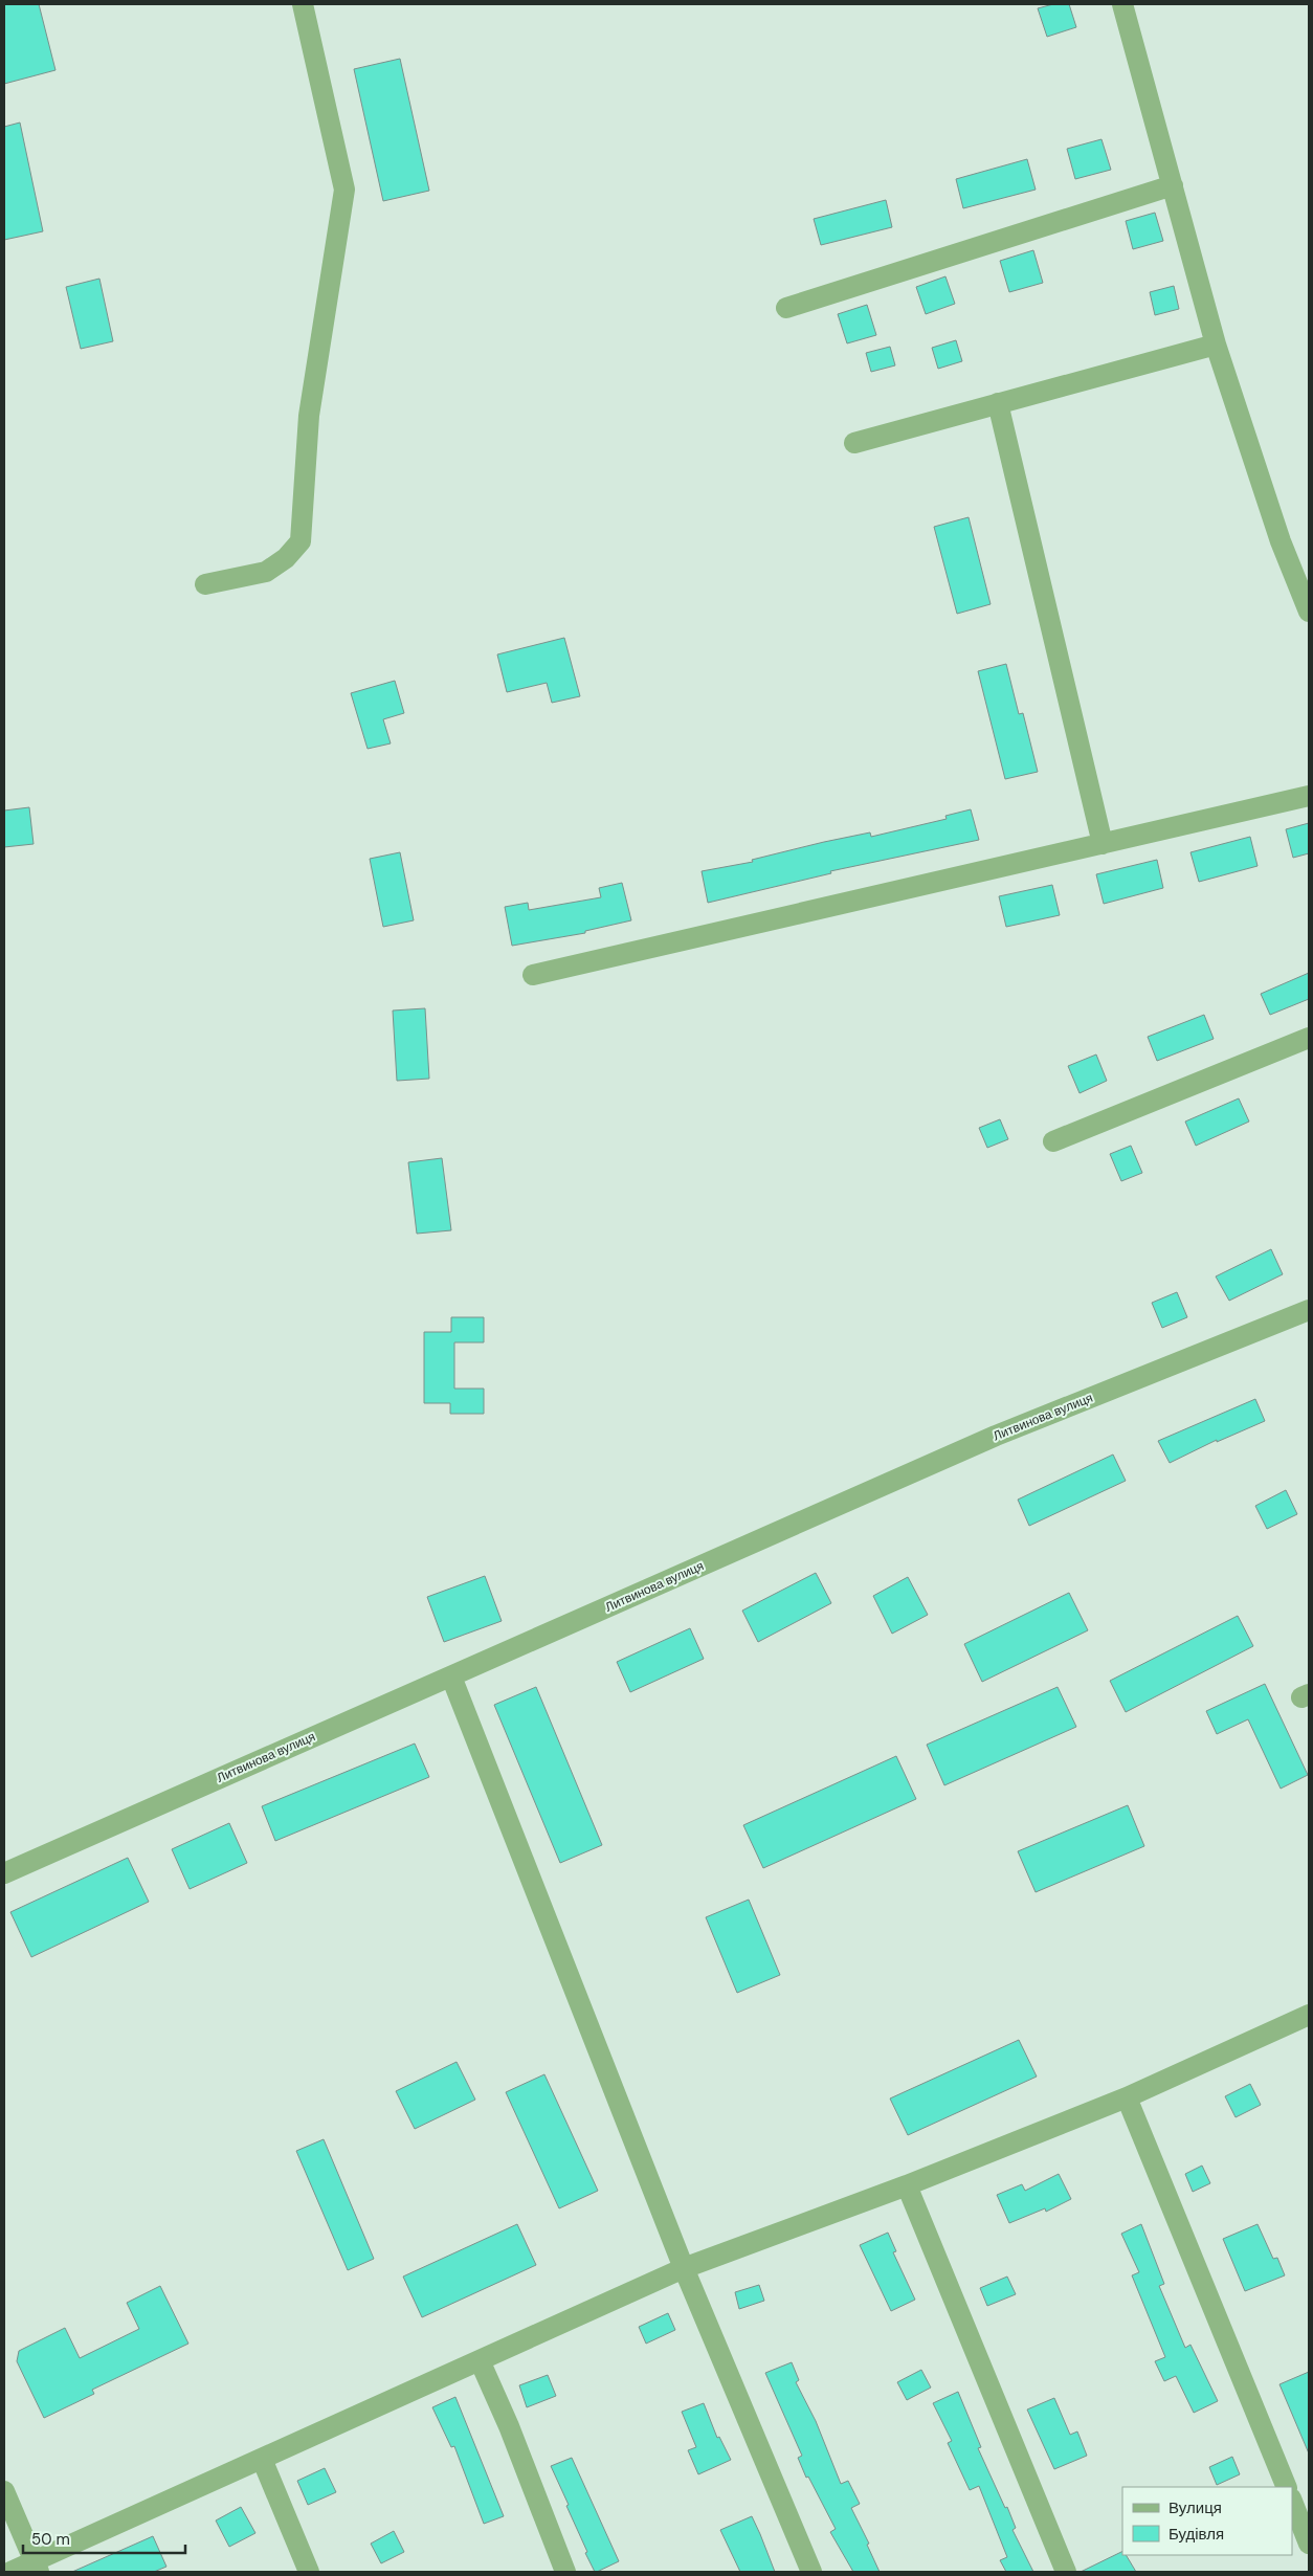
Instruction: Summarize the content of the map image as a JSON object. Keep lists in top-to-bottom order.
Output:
{
  "streets": {
    "street": ["Литвинова вулиця"]
  },
  "legend": ["Вулиця", "Будівля"],
  "scale_bar": "50 m"
}
